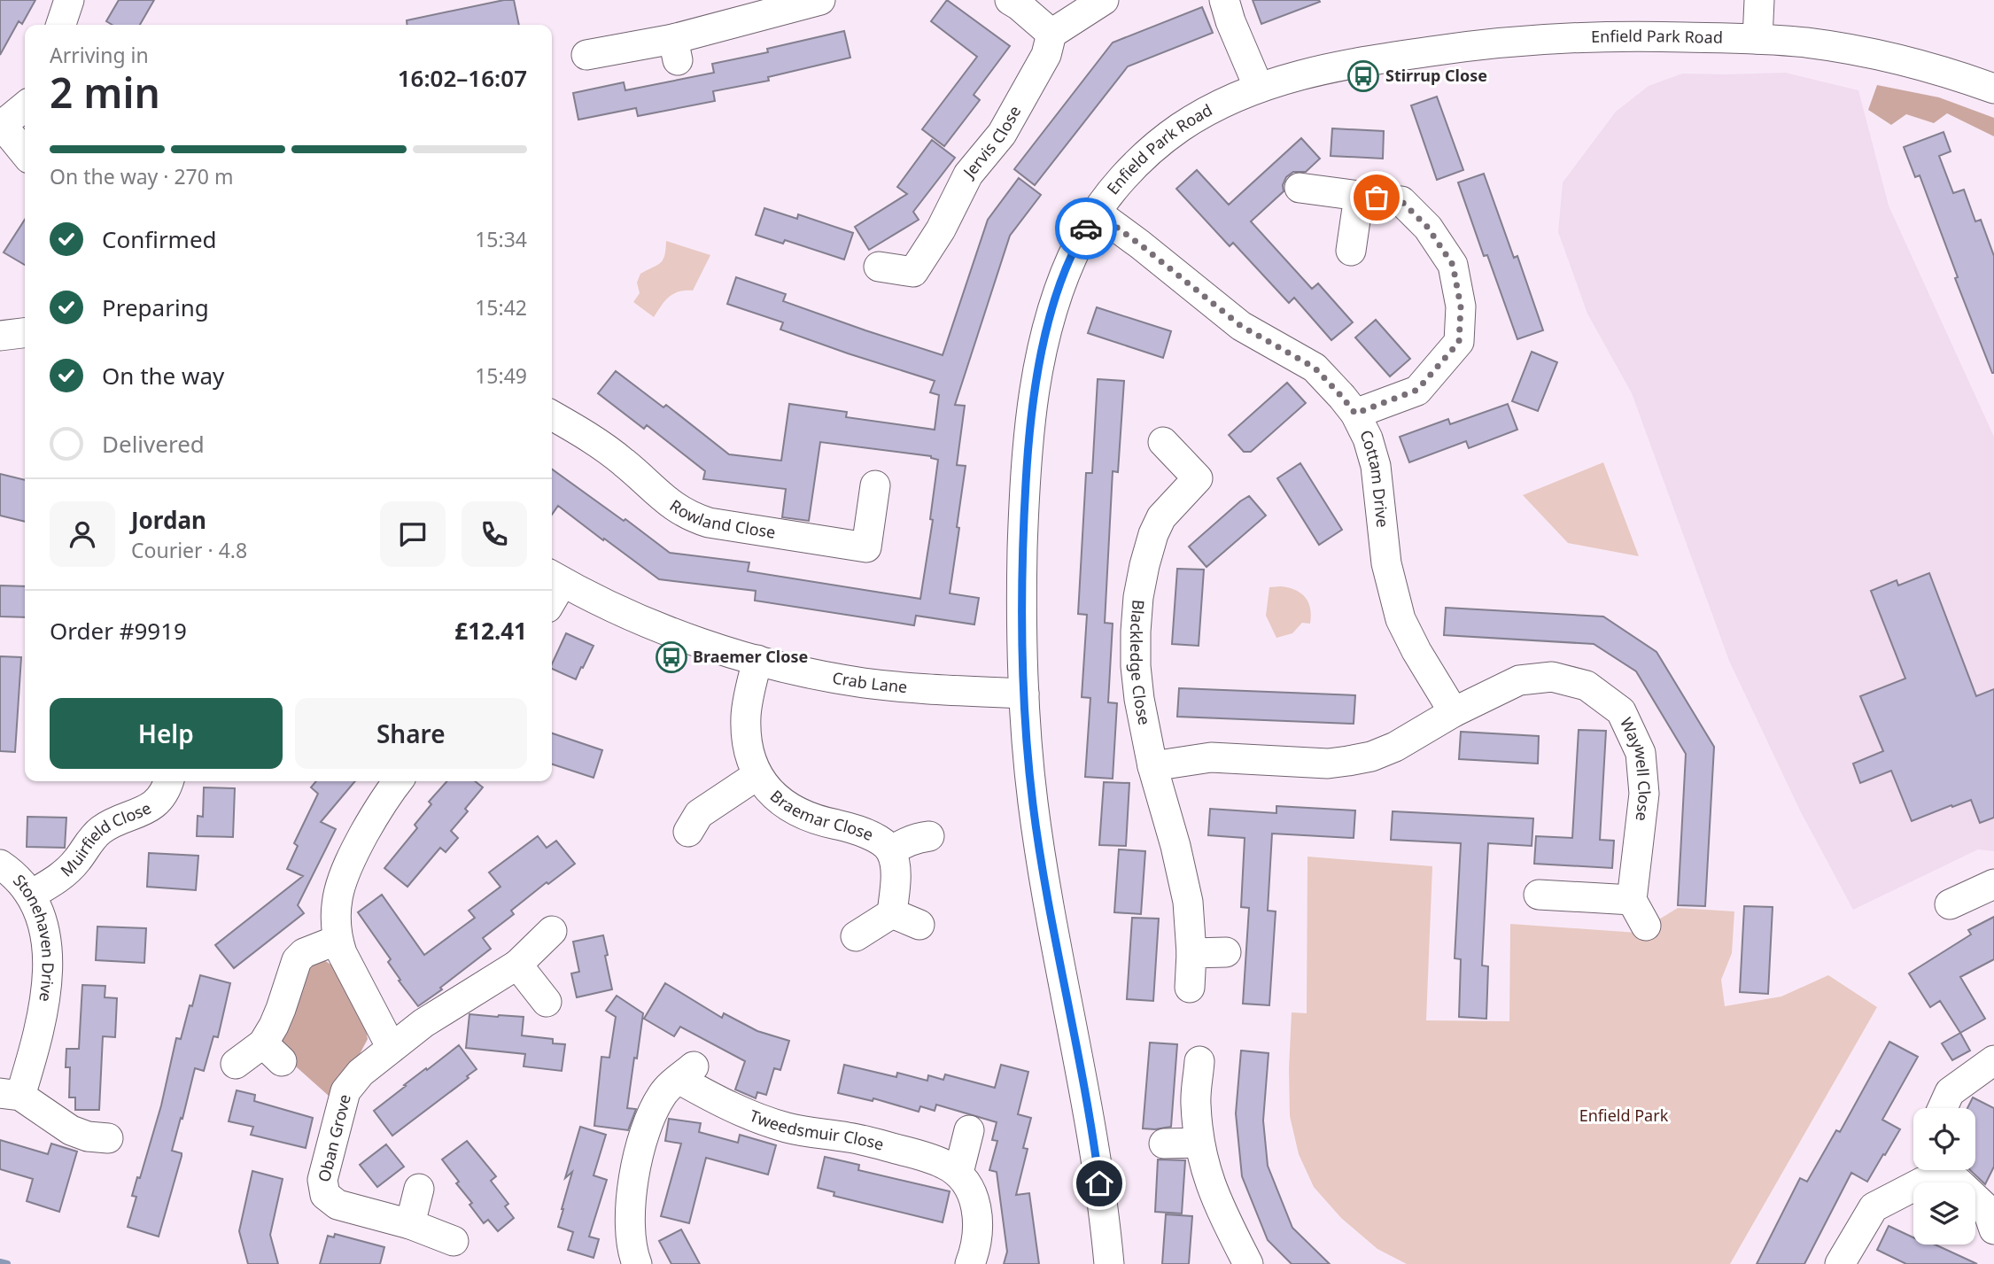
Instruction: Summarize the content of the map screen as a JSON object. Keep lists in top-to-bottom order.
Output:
{
  "streets": {
    "street": [
      "Enfield Park Road",
      "Jervis Close",
      "Cottam Drive",
      "Rowland Close",
      "Blackledge Close",
      "Crab Lane",
      "Waywell Close",
      "Braemar Close",
      "Muirfield Close",
      "Stonehaven Drive",
      "Tweedsmuir Close",
      "Oban Grove"
    ]
  },
  "crossings": [
    ["Enfield Park Road", "Cottam Drive"],
    ["Enfield Park Road", "Crab Lane"],
    ["Cottam Drive", "Waywell Close"],
    ["Crab Lane", "Braemar Close"],
    ["Muirfield Close", "Stonehaven Drive"]
  ],
  "parks": ["Enfield Park"],
  "places": {
    "bus stop": ["Stirrup Close", "Braemer Close"]
  },
  "page": {
    "heading": ["2 min", "Arriving in", "16:02–16:07"],
    "panel": [
      "Jordan",
      "Courier · 4.8",
      "Order #9919",
      "£12.41"
    ],
    "bar": "On the way · 270 m",
    "list": [
      ["Confirmed", "15:34"],
      ["Preparing", "15:42"],
      ["On the way", "15:49"],
      "Delivered"
    ],
    "buttons": ["Help", "Share"]
  }
}
